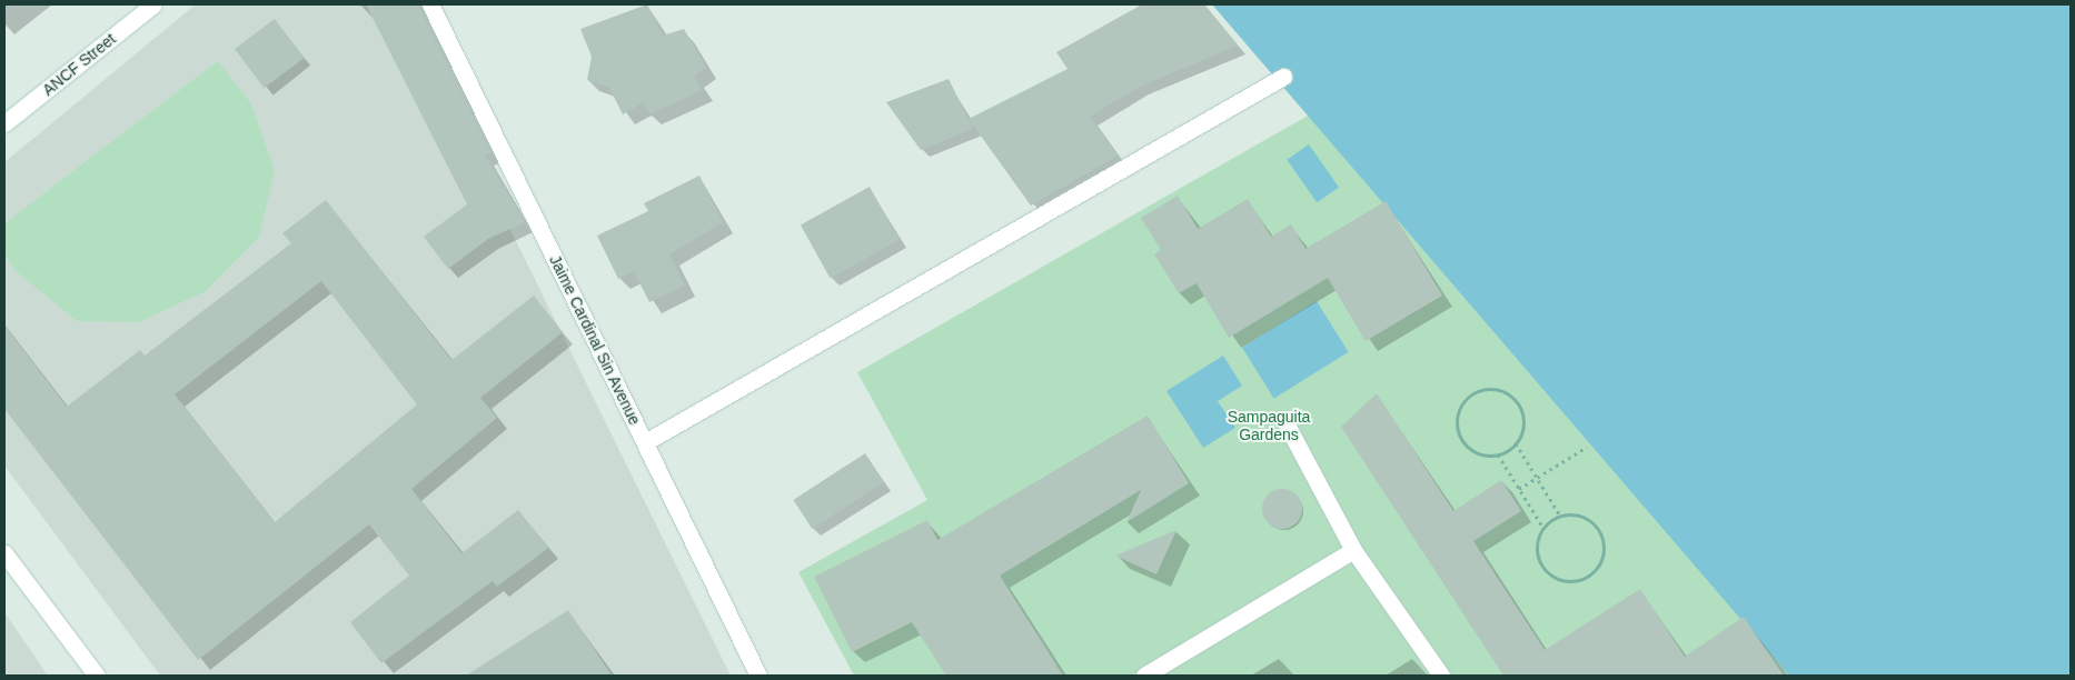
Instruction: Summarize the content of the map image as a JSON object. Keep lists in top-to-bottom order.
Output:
{
  "streets": {
    "main road": ["ANCF Street", "Jaime Cardinal Sin Avenue"]
  },
  "parks": ["Sampaguita Gardens"]
}
